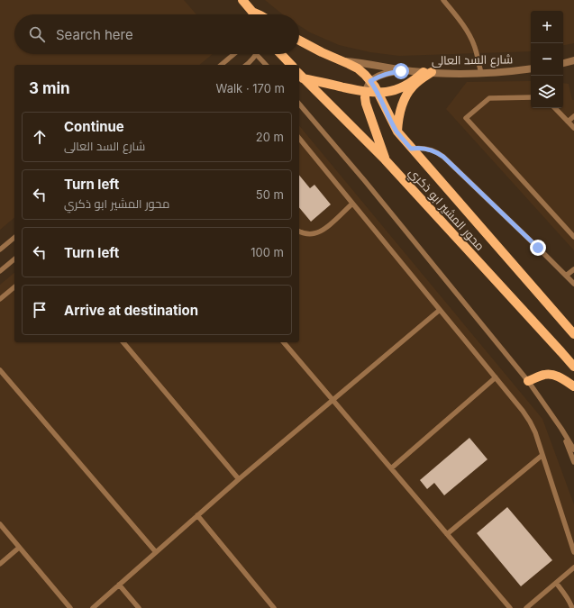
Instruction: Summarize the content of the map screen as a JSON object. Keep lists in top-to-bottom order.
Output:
{
  "streets": {
    "main road": ["محور المشير ابو ذكري"],
    "street": ["شارع السد العالى"]
  },
  "crossings": [
    ["شارع السد العالى", "محور المشير ابو ذكري"]
  ],
  "page": {
    "map_buttons": ["+", "−"],
    "search": "Search here",
    "heading": ["3 min", "Walk · 170 m"],
    "list": [
      ["Continue", "شارع السد العالى", "20 m"],
      ["Turn left", "محور المشير ابو ذكري", "50 m"],
      ["Turn left", "100 m"],
      "Arrive at destination"
    ]
  }
}
